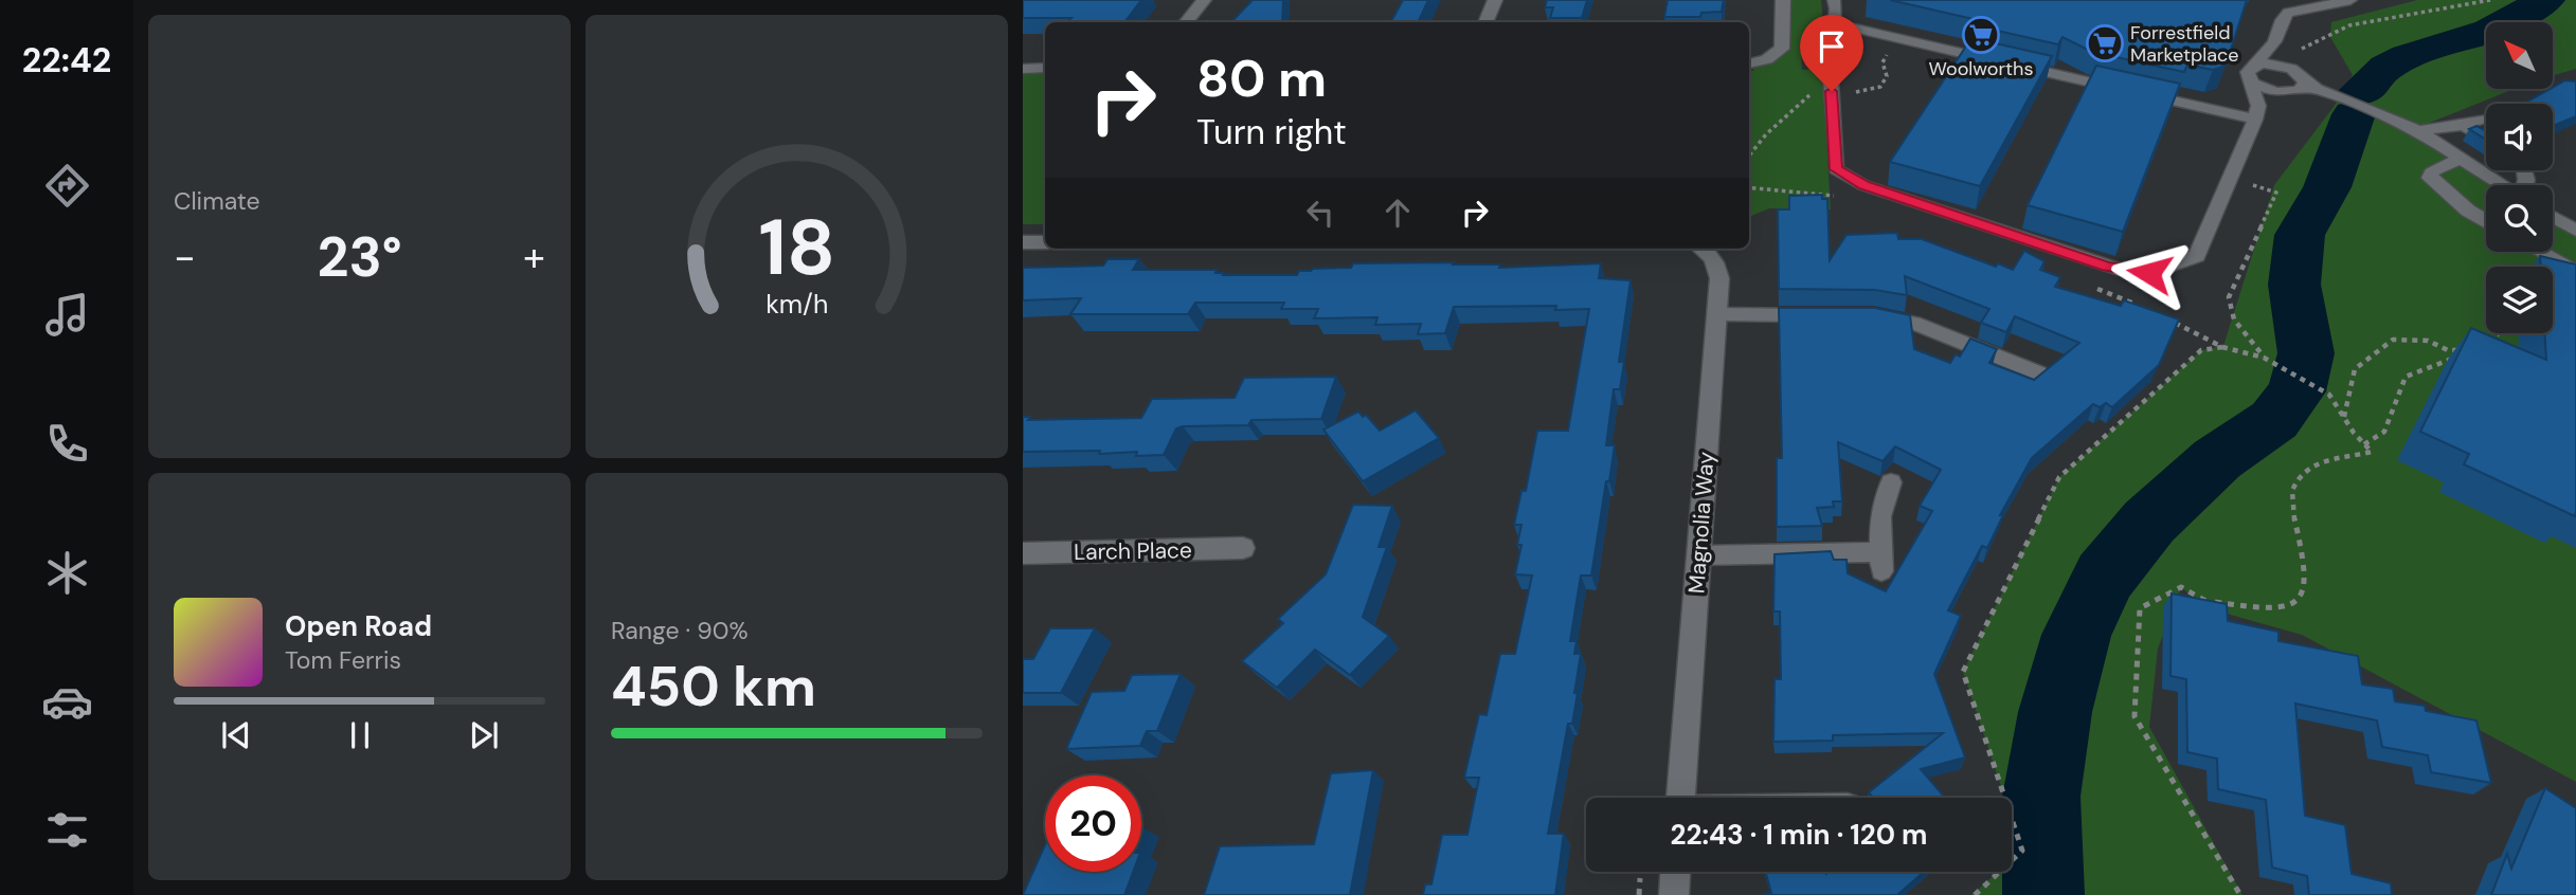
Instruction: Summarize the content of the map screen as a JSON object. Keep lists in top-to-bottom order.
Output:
{
  "streets": {
    "street": ["Magnolia Way", "Larch Place"]
  },
  "places": {
    "supermarket": ["Woolworths", "Forrestfield Marketplace"]
  },
  "north": "top left",
  "page": {
    "tabs": "22:42",
    "tile": [
      "Climate",
      ["Range · 90%", "450 km"]
    ],
    "turn": ["80 m", "Turn right"],
    "heat": ["−", "23°", "+"],
    "song": ["Open Road", "Tom Ferris"],
    "limit": "20",
    "trip": "22:43 · 1 min · 120 m",
    "gauge": ["18", "km/h"]
  }
}
